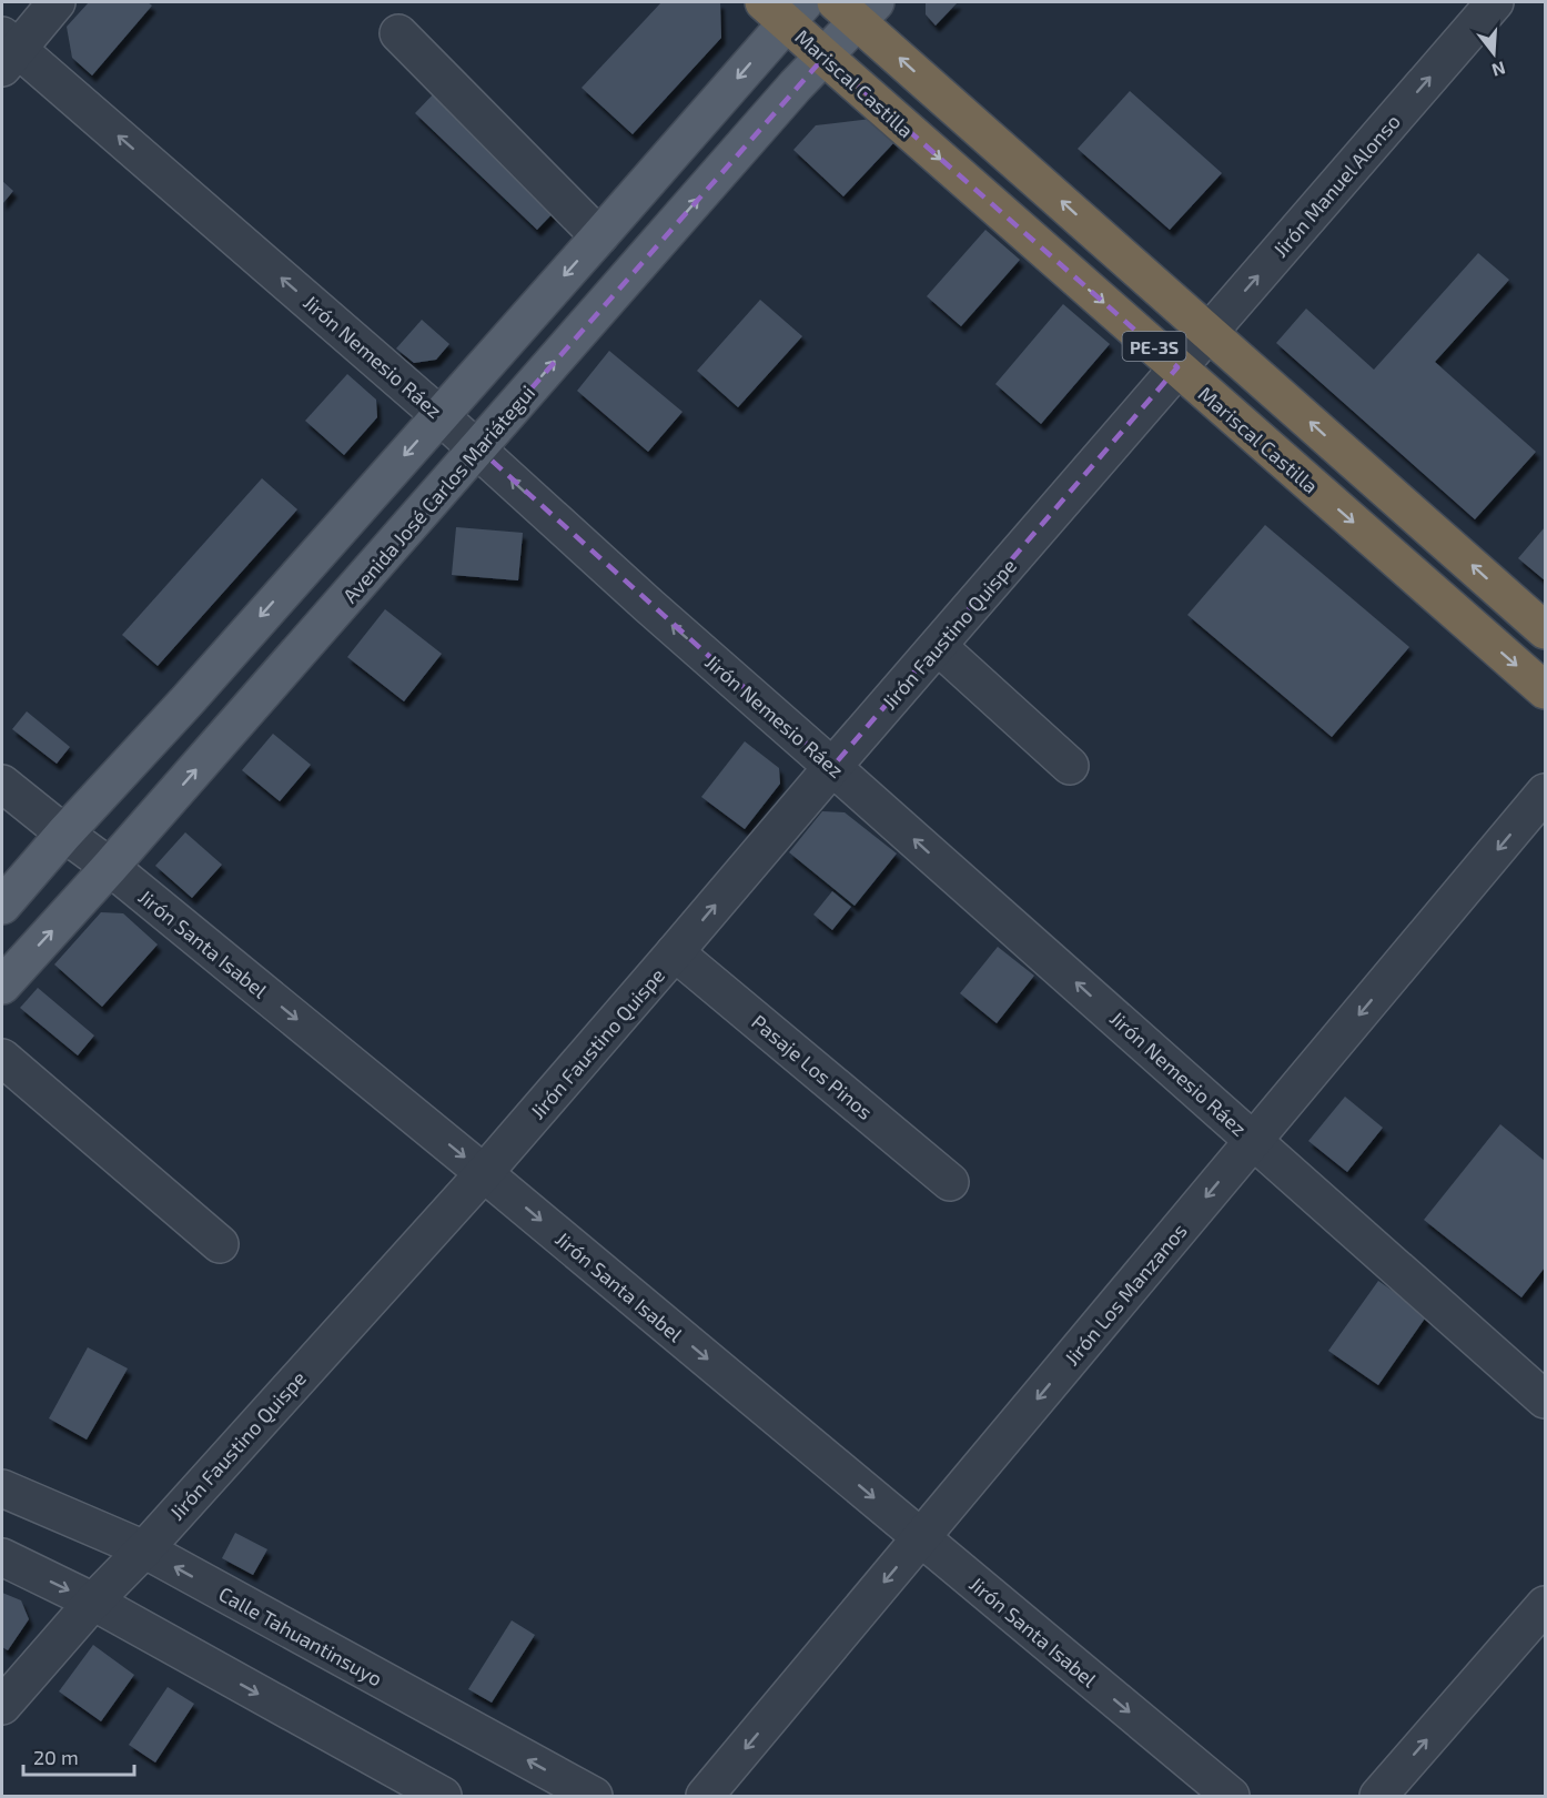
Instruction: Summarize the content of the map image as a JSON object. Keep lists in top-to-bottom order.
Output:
{
  "streets": {
    "highway": ["Mariscal Castilla", "PE-3S"],
    "main road": ["Avenida José Carlos Mariátegui"],
    "street": [
      "Jirón Manuel Alonso",
      "Jirón Nemesio Ráez",
      "Jirón Faustino Quispe",
      "Jirón Santa Isabel",
      "Pasaje Los Pinos",
      "Jirón Los Manzanos",
      "Calle Tahuantinsuyo"
    ]
  },
  "crossings": [
    ["Mariscal Castilla", "Jirón Manuel Alonso"],
    ["Mariscal Castilla", "Avenida José Carlos Mariátegui"],
    ["Mariscal Castilla", "Jirón Faustino Quispe"],
    ["Jirón Manuel Alonso", "PE-3S"],
    ["Jirón Manuel Alonso", "Jirón Faustino Quispe"],
    ["PE-3S", "Avenida José Carlos Mariátegui"],
    ["Jirón Nemesio Ráez", "Avenida José Carlos Mariátegui"],
    ["Jirón Nemesio Ráez", "Jirón Faustino Quispe"],
    ["Jirón Nemesio Ráez", "Jirón Los Manzanos"],
    ["Avenida José Carlos Mariátegui", "Jirón Santa Isabel"],
    ["Jirón Faustino Quispe", "Jirón Santa Isabel"],
    ["Jirón Faustino Quispe", "Pasaje Los Pinos"],
    ["Jirón Faustino Quispe", "Calle Tahuantinsuyo"],
    ["Jirón Santa Isabel", "Jirón Los Manzanos"]
  ],
  "one_way": [
    "Jirón Manuel Alonso",
    "Jirón Nemesio Ráez",
    "Jirón Santa Isabel",
    "Jirón Los Manzanos"
  ],
  "scale_bar": "20 m",
  "north": "bottom"
}
